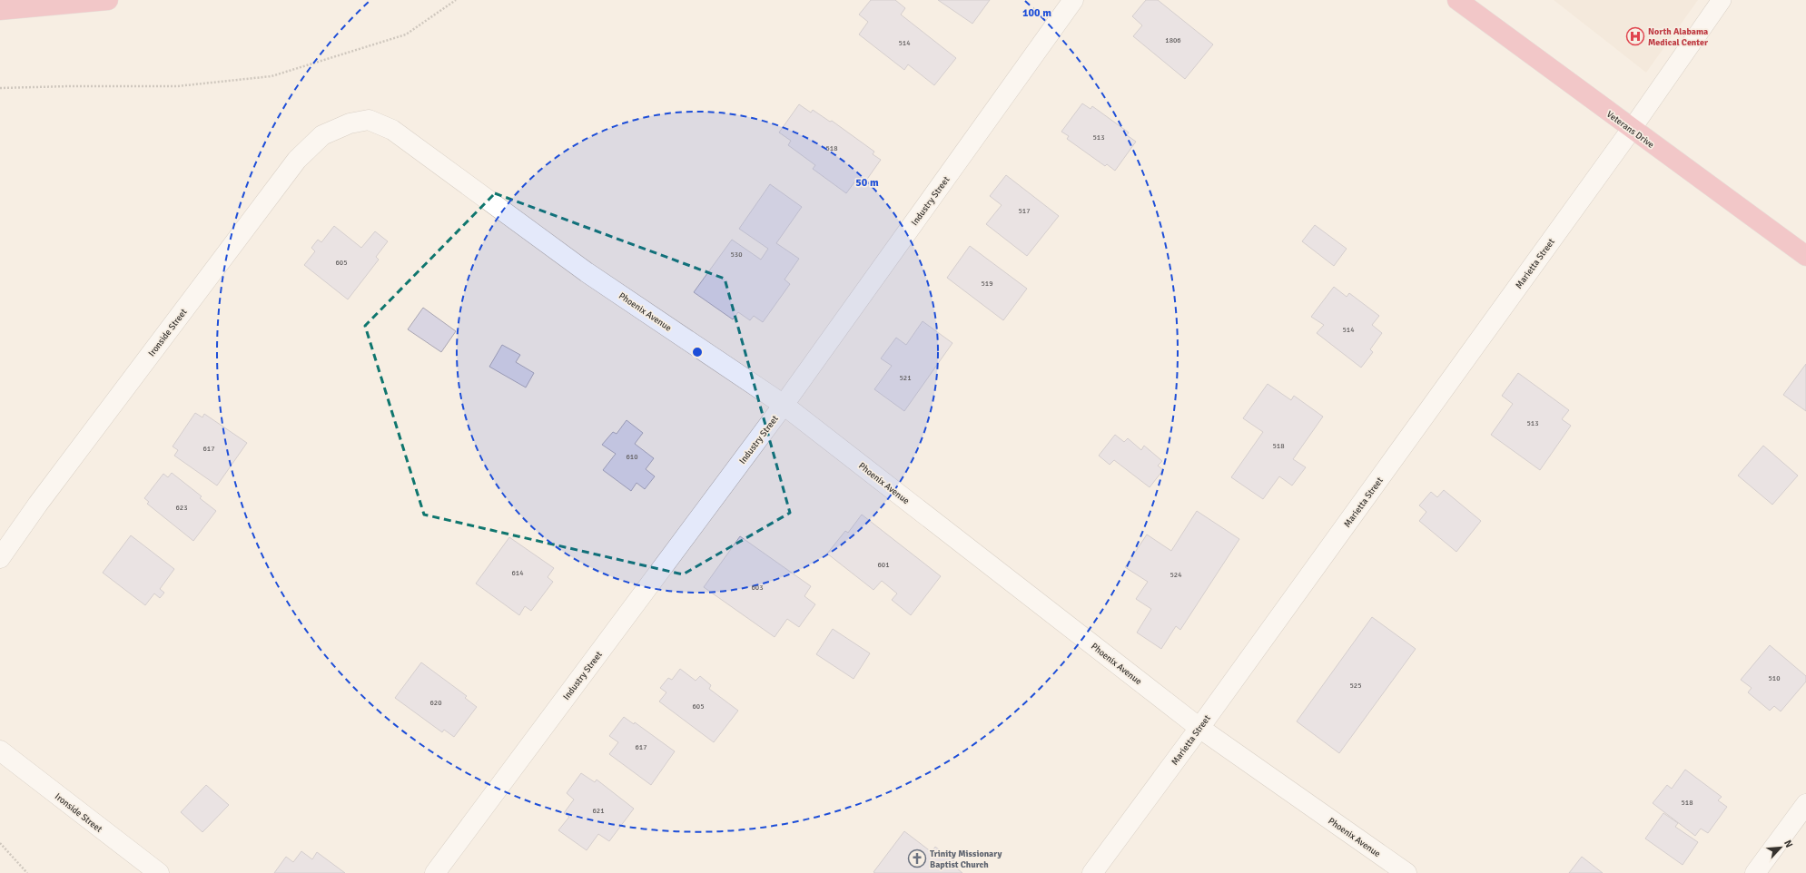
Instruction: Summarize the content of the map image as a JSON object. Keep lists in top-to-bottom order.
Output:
{
  "streets": {
    "main road": ["Veterans Drive"],
    "street": [
      "Industry Street",
      "Marietta Street",
      "Phoenix Avenue",
      "Ironside Street"
    ]
  },
  "crossings": [
    ["Veterans Drive", "Marietta Street"],
    ["Industry Street", "Phoenix Avenue"],
    ["Marietta Street", "Phoenix Avenue"],
    ["Phoenix Avenue", "Ironside Street"]
  ],
  "places": {
    "hospital": ["North Alabama Medical Center"],
    "church": ["Trinity Missionary Baptist Church"]
  },
  "house_numbers": [
    "1806",
    "514",
    "513",
    "518",
    "517",
    "530",
    "605",
    "519",
    "514",
    "521",
    "513",
    "518",
    "617",
    "610",
    "623",
    "601",
    "614",
    "524",
    "603",
    "510",
    "525",
    "620",
    "605",
    "617",
    "518",
    "621"
  ],
  "north": "top right",
  "rings": ["100 m", "50 m"]
}
